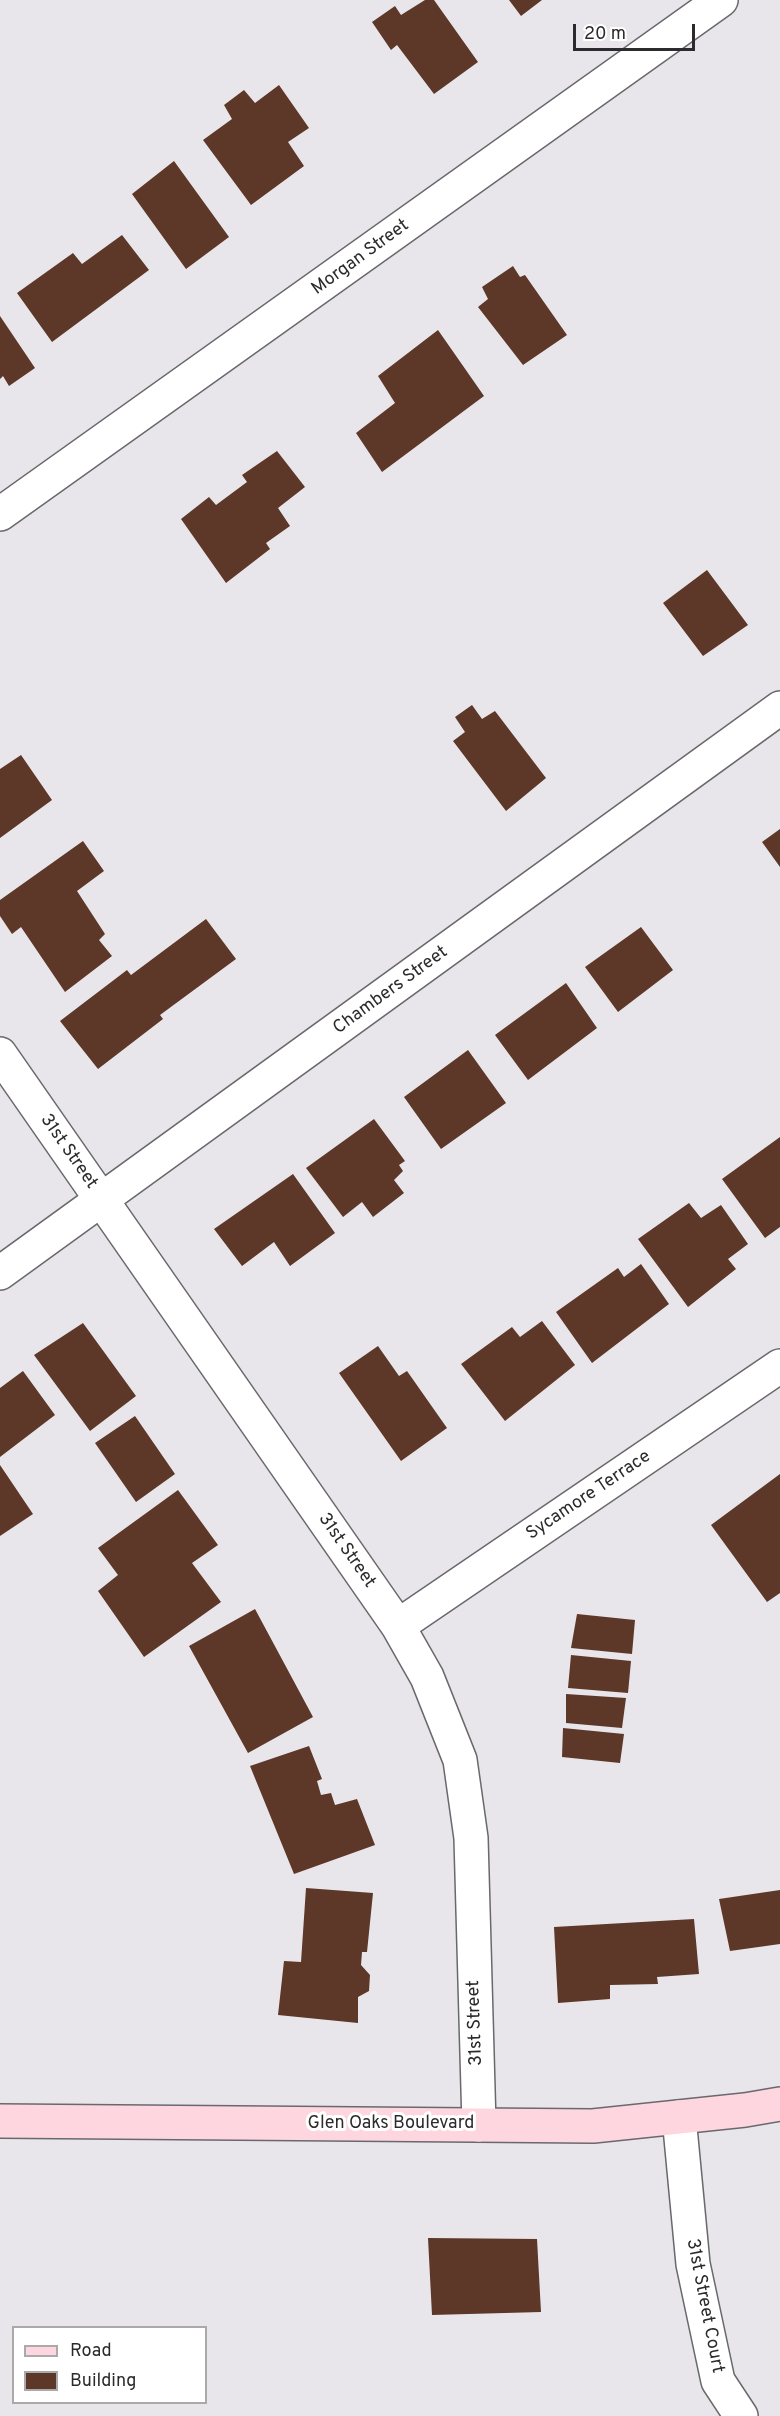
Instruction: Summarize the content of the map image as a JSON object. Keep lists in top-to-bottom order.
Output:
{
  "streets": {
    "main road": ["Glen Oaks Boulevard"],
    "street": [
      "Morgan Street",
      "Chambers Street",
      "31st Street",
      "Sycamore Terrace",
      "31st Street Court"
    ]
  },
  "crossings": [
    ["Chambers Street", "31st Street"],
    ["31st Street", "Sycamore Terrace"],
    ["31st Street", "Glen Oaks Boulevard"],
    ["Glen Oaks Boulevard", "31st Street Court"]
  ],
  "legend": ["Road", "Building"],
  "scale_bar": "20 m"
}
